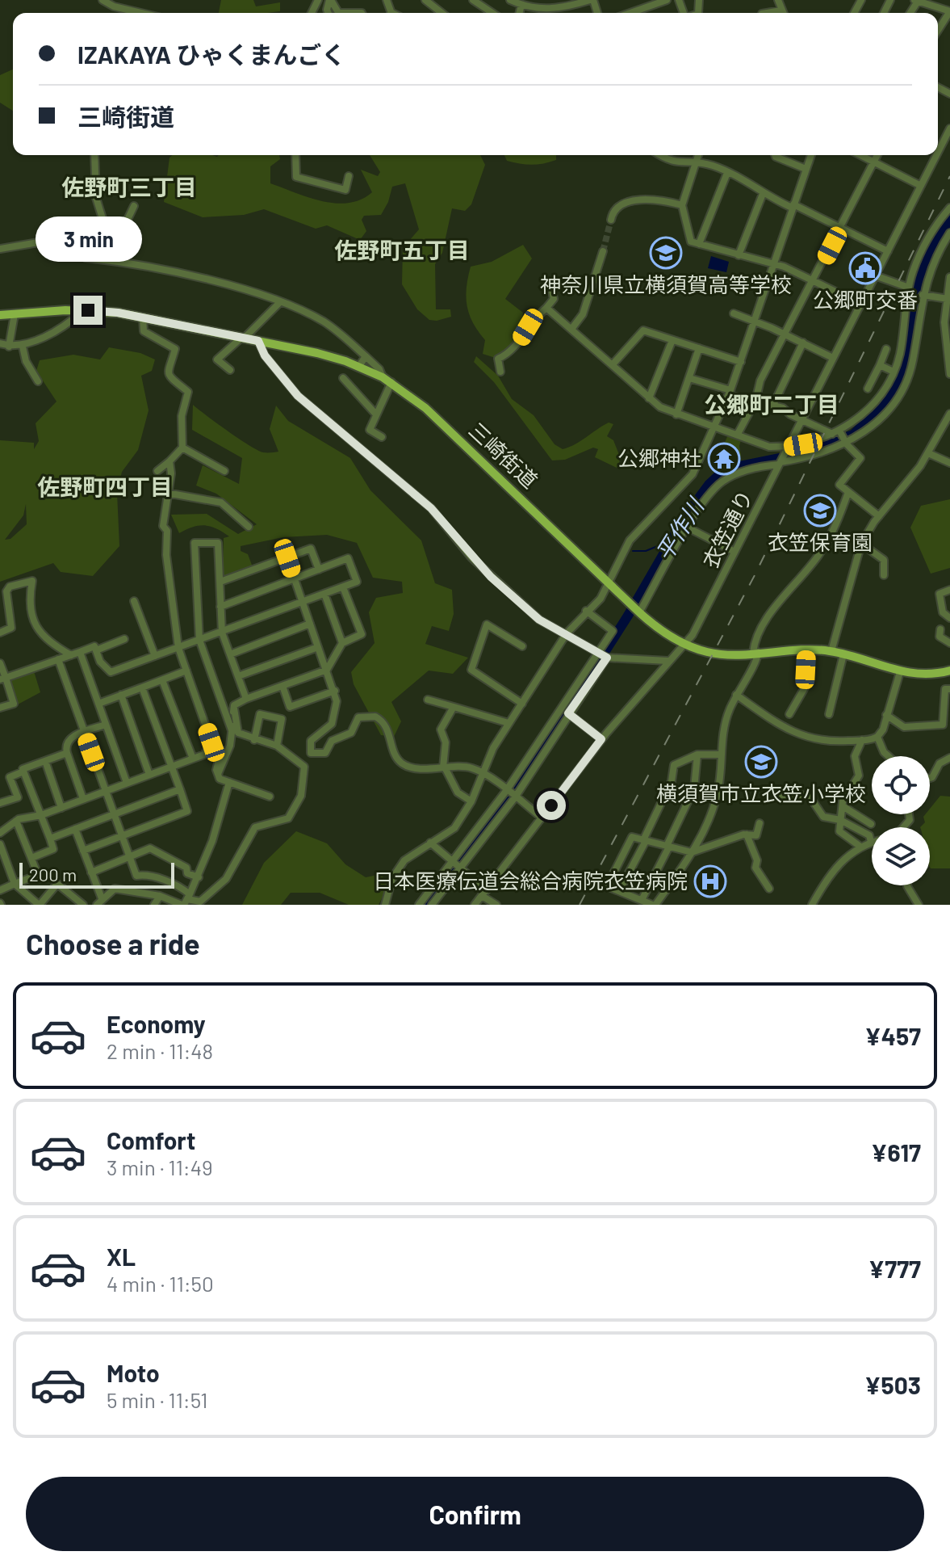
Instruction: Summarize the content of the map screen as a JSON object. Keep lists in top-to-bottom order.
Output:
{
  "streets": {
    "main road": ["三崎街道"],
    "street": ["衣笠通り"]
  },
  "crossings": [
    ["三崎街道", "衣笠通り"]
  ],
  "districts": [
    "佐野町三丁目",
    "佐野町五丁目",
    "公郷町二丁目",
    "佐野町四丁目"
  ],
  "water": ["平作川"],
  "places": {
    "school or university": ["神奈川県立横須賀高等学校", "衣笠保育園", "横須賀市立衣笠小学校"],
    "public building": ["公郷町交番"],
    "temple": ["公郷神社"],
    "hospital": ["日本医療伝道会総合病院衣笠病院"]
  },
  "scale_bar": "200 m",
  "page": {
    "banner": ["IZAKAYA ひゃくまんごく", "三崎街道"],
    "bubble": "3 min",
    "scale": "200 m",
    "heading": "Choose a ride",
    "list": [
      {
        "name": "Economy",
        "note": "2 min · 11:48",
        "value": "¥457"
      },
      {
        "name": "Comfort",
        "note": "3 min · 11:49",
        "value": "¥617"
      },
      {
        "name": "XL",
        "note": "4 min · 11:50",
        "value": "¥777"
      },
      {
        "name": "Moto",
        "note": "5 min · 11:51",
        "value": "¥503"
      }
    ],
    "buttons": "Confirm"
  }
}
